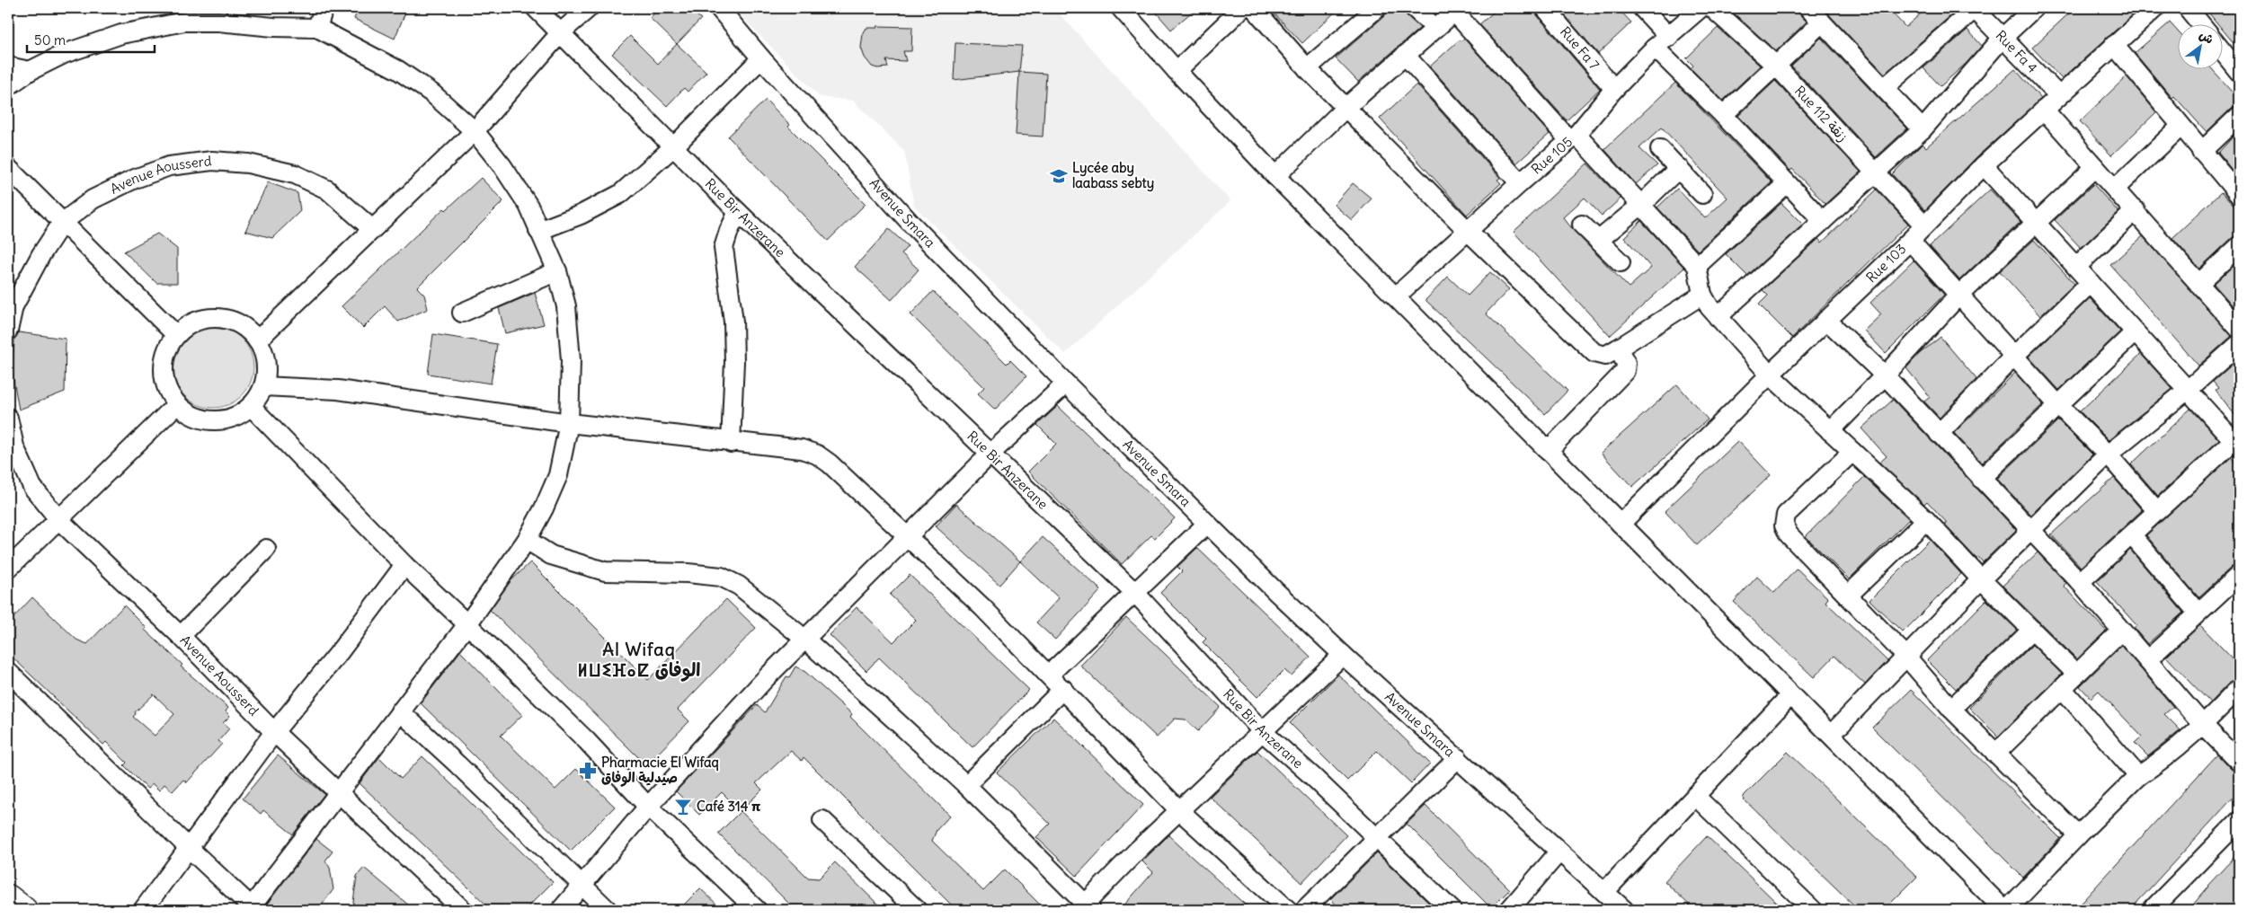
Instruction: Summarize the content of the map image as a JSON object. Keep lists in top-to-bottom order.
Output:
{
  "streets": {
    "street": [
      "Rue Fa 7",
      "Rue Fa 4",
      "Rue 112 زنقة",
      "Rue 105",
      "Avenue Aousserd",
      "Avenue Smara",
      "Rue Bir Anzerane",
      "Rue 103"
    ]
  },
  "crossings": [
    ["Rue Fa 7", "Rue 105"],
    ["Rue Fa 4", "Rue 103"],
    ["Rue 112 زنقة", "Rue 103"]
  ],
  "districts": ["Al Wifaq ⵍⵡⵉⴼⴰⵇ الوفاق"],
  "places": {
    "school or university": ["Lycée aby laabass sebty"],
    "pharmacy": ["Pharmacie El Wifaq صيدلية الوفاق"],
    "bar": ["Café 314 π"]
  },
  "scale_bar": "50 m",
  "north": "top right"
}
